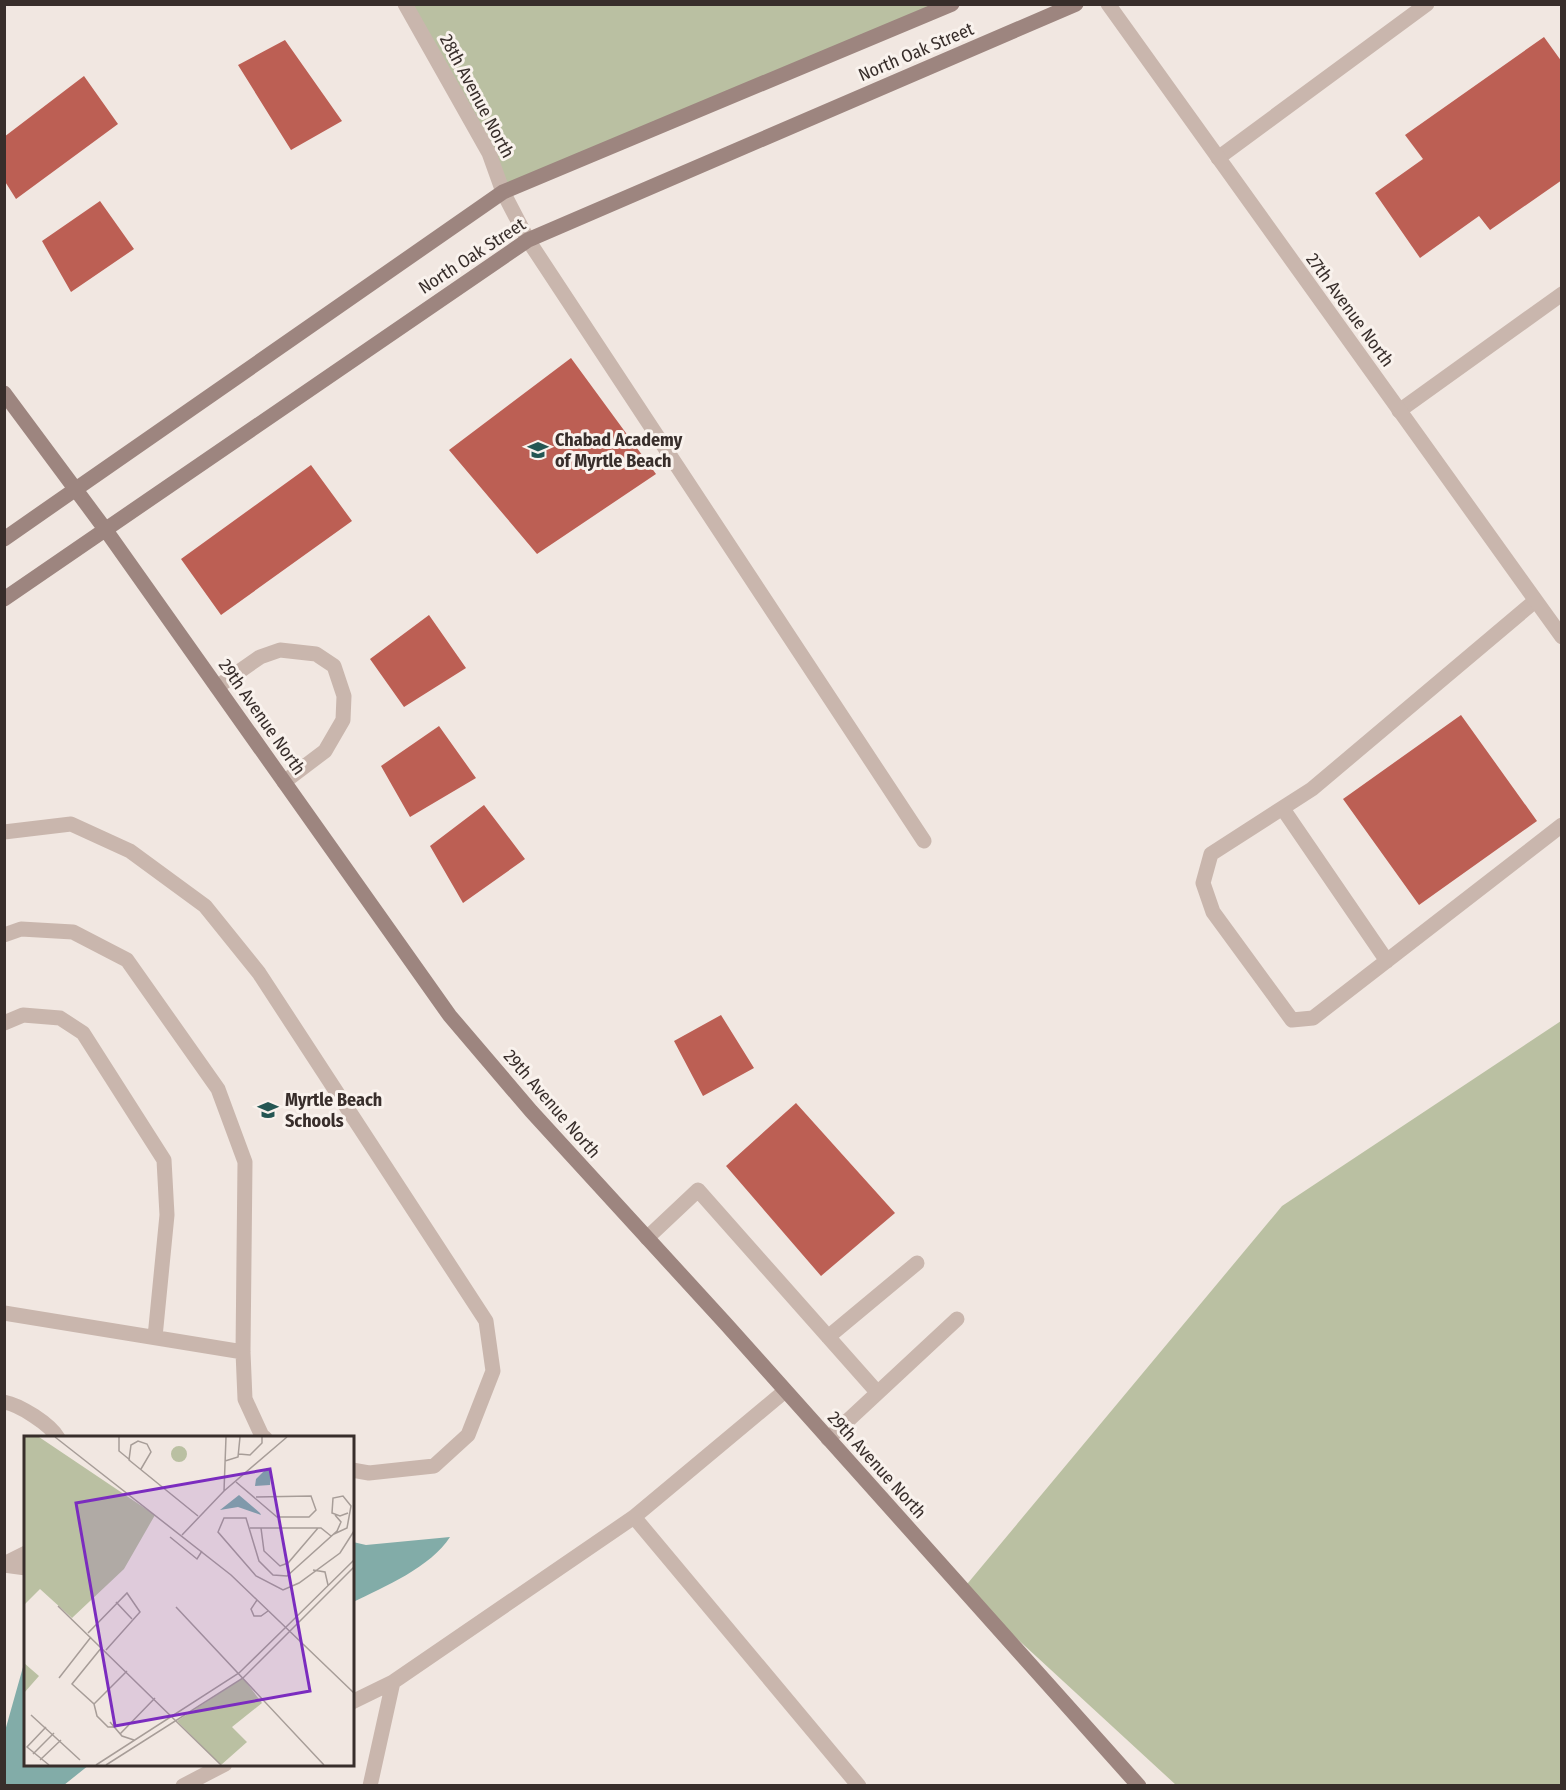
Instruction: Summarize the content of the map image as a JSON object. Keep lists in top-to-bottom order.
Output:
{
  "streets": {
    "main road": ["North Oak Street", "29th Avenue North"],
    "street": ["28th Avenue North", "27th Avenue North"]
  },
  "crossings": [
    ["North Oak Street", "28th Avenue North"],
    ["North Oak Street", "29th Avenue North"]
  ],
  "places": {
    "school or university": ["Chabad Academy of Myrtle Beach", "Myrtle Beach Schools"]
  }
}
